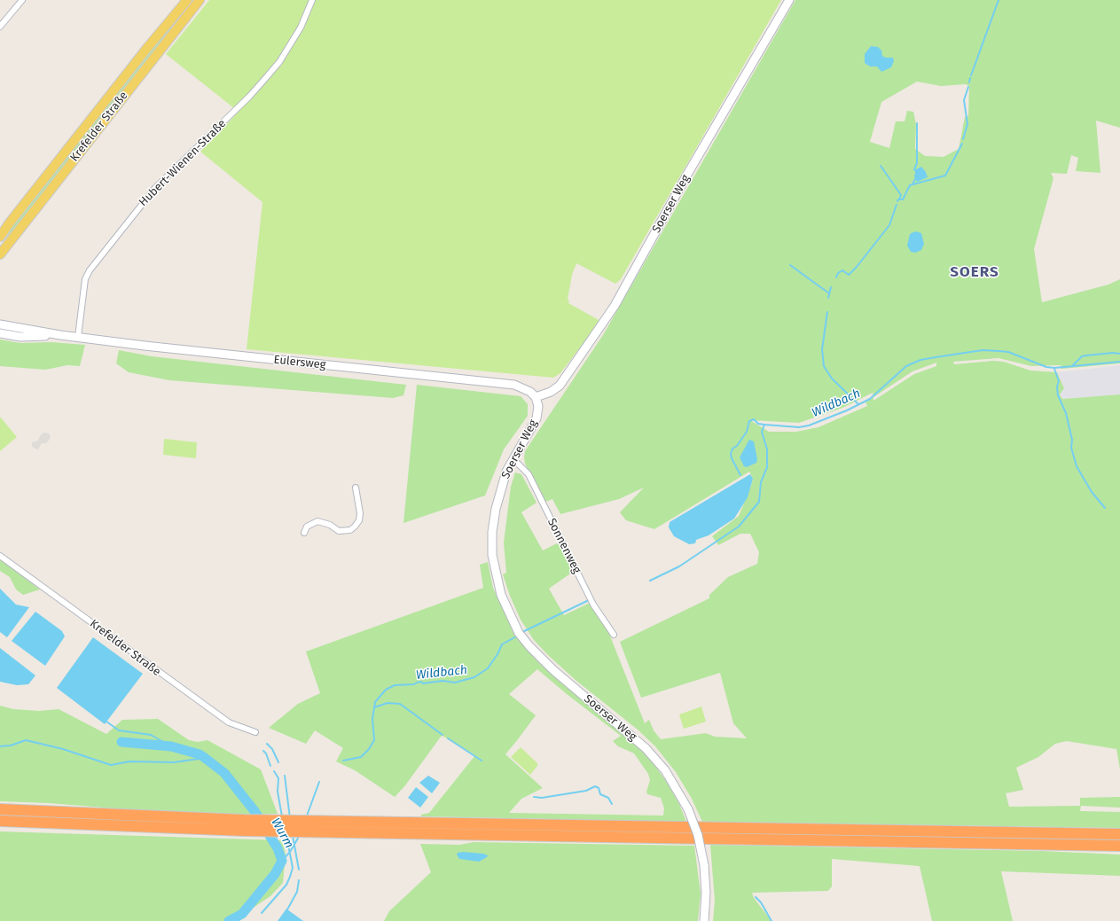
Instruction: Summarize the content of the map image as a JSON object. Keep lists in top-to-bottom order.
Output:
{
  "streets": {
    "main road": ["Krefelder Straße", "Soerser Weg", "Eulersweg"],
    "street": ["Hubert-Wienen-Straße", "Sonnenweg"]
  },
  "crossings": [
    ["Hubert-Wienen-Straße", "Eulersweg"],
    ["Soerser Weg", "Eulersweg"],
    ["Soerser Weg", "Sonnenweg"]
  ],
  "districts": ["SOERS"],
  "water": ["Wildbach", "Wurm"]
}
